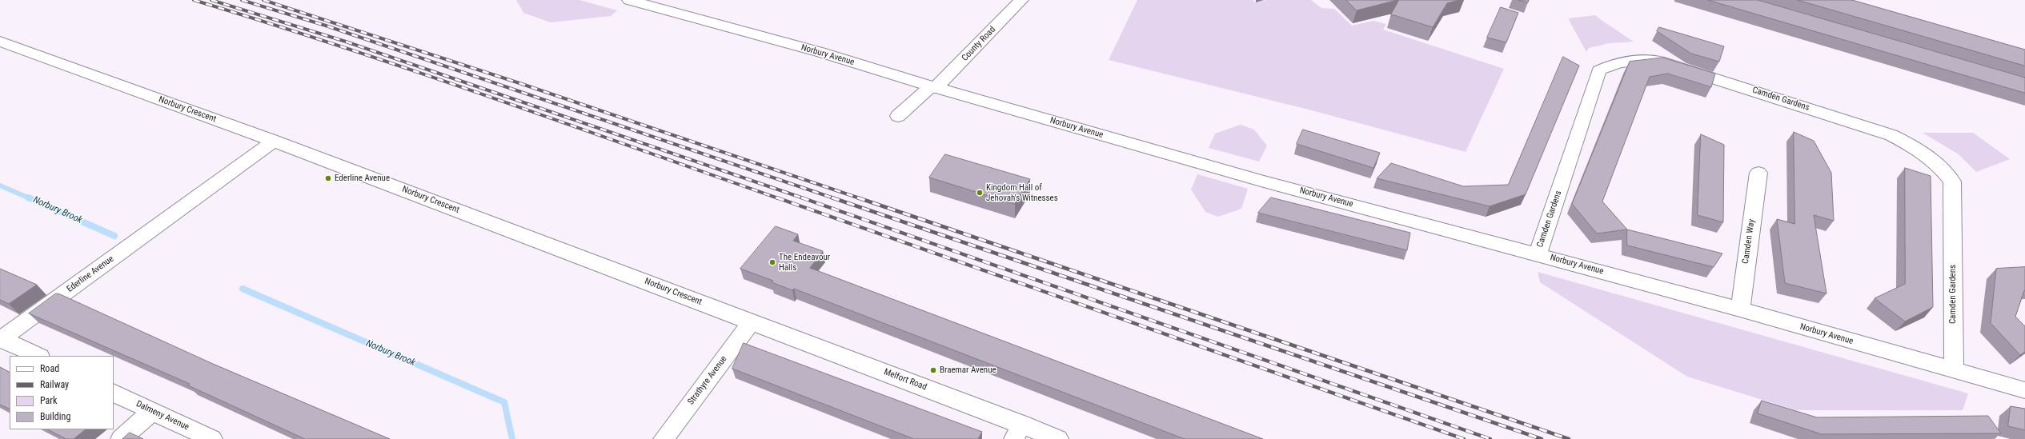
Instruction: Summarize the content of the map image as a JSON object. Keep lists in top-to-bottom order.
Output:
{
  "streets": {
    "street": [
      "County Road",
      "Norbury Avenue",
      "Camden Gardens",
      "Norbury Crescent",
      "Camden Way",
      "Ederline Avenue",
      "Melfort Road",
      "Strathyre Avenue",
      "Dalmeny Avenue"
    ]
  },
  "crossings": [
    ["County Road", "Norbury Avenue"],
    ["Norbury Avenue", "Camden Gardens"],
    ["Norbury Avenue", "Camden Way"],
    ["Norbury Crescent", "Ederline Avenue"],
    ["Norbury Crescent", "Melfort Road"],
    ["Norbury Crescent", "Strathyre Avenue"],
    ["Melfort Road", "Strathyre Avenue"]
  ],
  "water": ["Norbury Brook"],
  "places": [
    "Ederline Avenue",
    "Kingdom Hall of Jehovah's Witnesses",
    "The Endeavour Halls",
    "Braemar Avenue"
  ],
  "legend": [
    "Road",
    "Railway",
    "Park",
    "Building"
  ]
}
